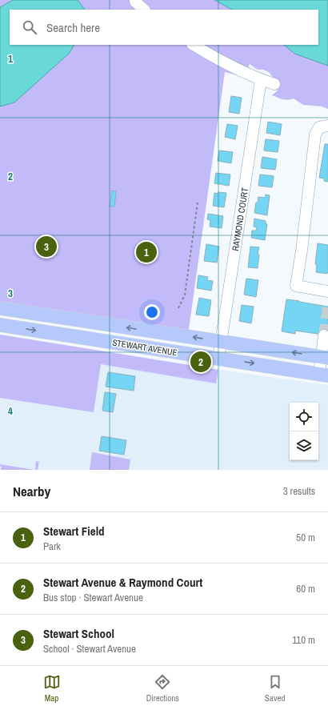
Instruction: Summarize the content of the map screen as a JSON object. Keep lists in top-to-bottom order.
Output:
{
  "streets": {
    "main road": ["STEWART AVENUE"],
    "street": ["RAYMOND COURT"]
  },
  "crossings": [
    ["RAYMOND COURT", "STEWART AVENUE"]
  ],
  "page": {
    "search": "Search here",
    "pins": ["3", "1", "2"],
    "heading": ["Nearby", "3 results"],
    "list": [
      {
        "mark": "1",
        "name": "Stewart Field",
        "note": "Park",
        "value": "50 m"
      },
      {
        "mark": "2",
        "name": "Stewart Avenue & Raymond Court",
        "note": "Bus stop · Stewart Avenue",
        "value": "60 m"
      },
      {
        "mark": "3",
        "name": "Stewart School",
        "note": "School · Stewart Avenue",
        "value": "110 m"
      }
    ],
    "nav": ["Map", "Directions", "Saved"]
  },
  "grid": {
    "rows": [
      "1",
      "2",
      "3",
      "4"
    ]
  }
}
